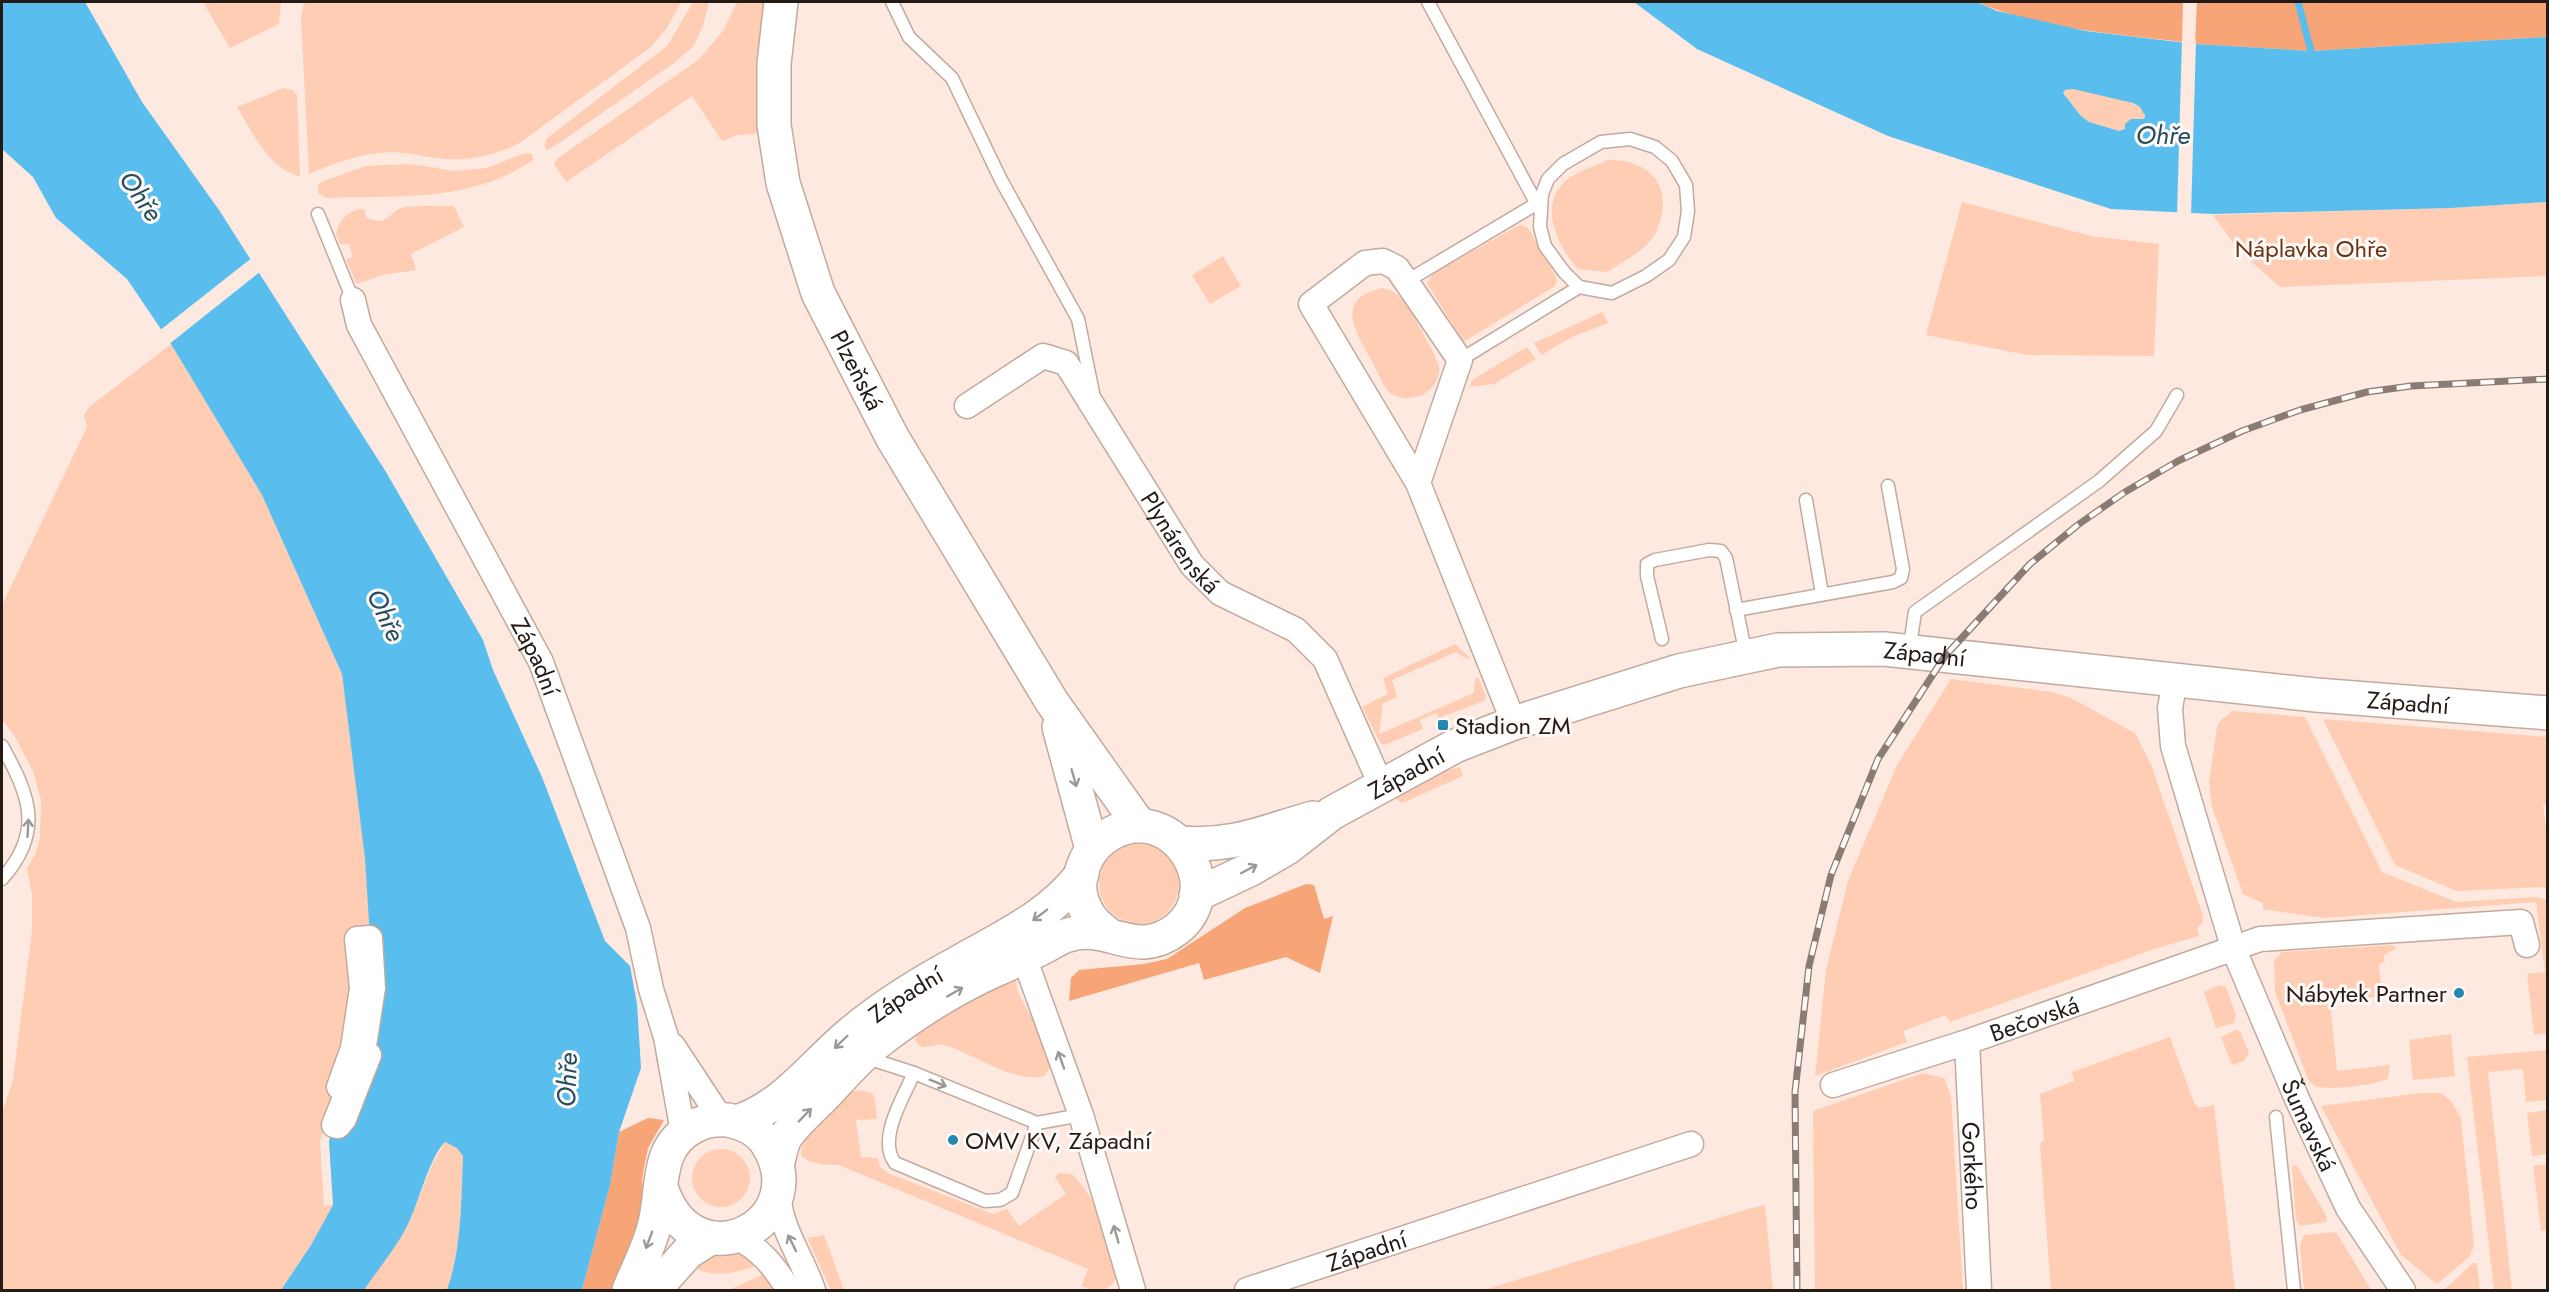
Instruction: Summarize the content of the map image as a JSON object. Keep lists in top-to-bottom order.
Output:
{
  "streets": {
    "street": [
      "Plzeňská",
      "Plynárenská",
      "Západní",
      "Bečovská",
      "Šumavská",
      "Gorkého"
    ]
  },
  "crossings": [
    ["Plzeňská", "Západní"],
    ["Plynárenská", "Západní"],
    ["Západní", "Šumavská"],
    ["Bečovská", "Šumavská"],
    ["Bečovská", "Gorkého"]
  ],
  "water": ["Ohře"],
  "parks": ["Náplavka Ohře"],
  "places": {
    "transit": ["Stadion ZM"],
    "other": ["Nábytek Partner", "OMV KV, Západní"]
  }
}
